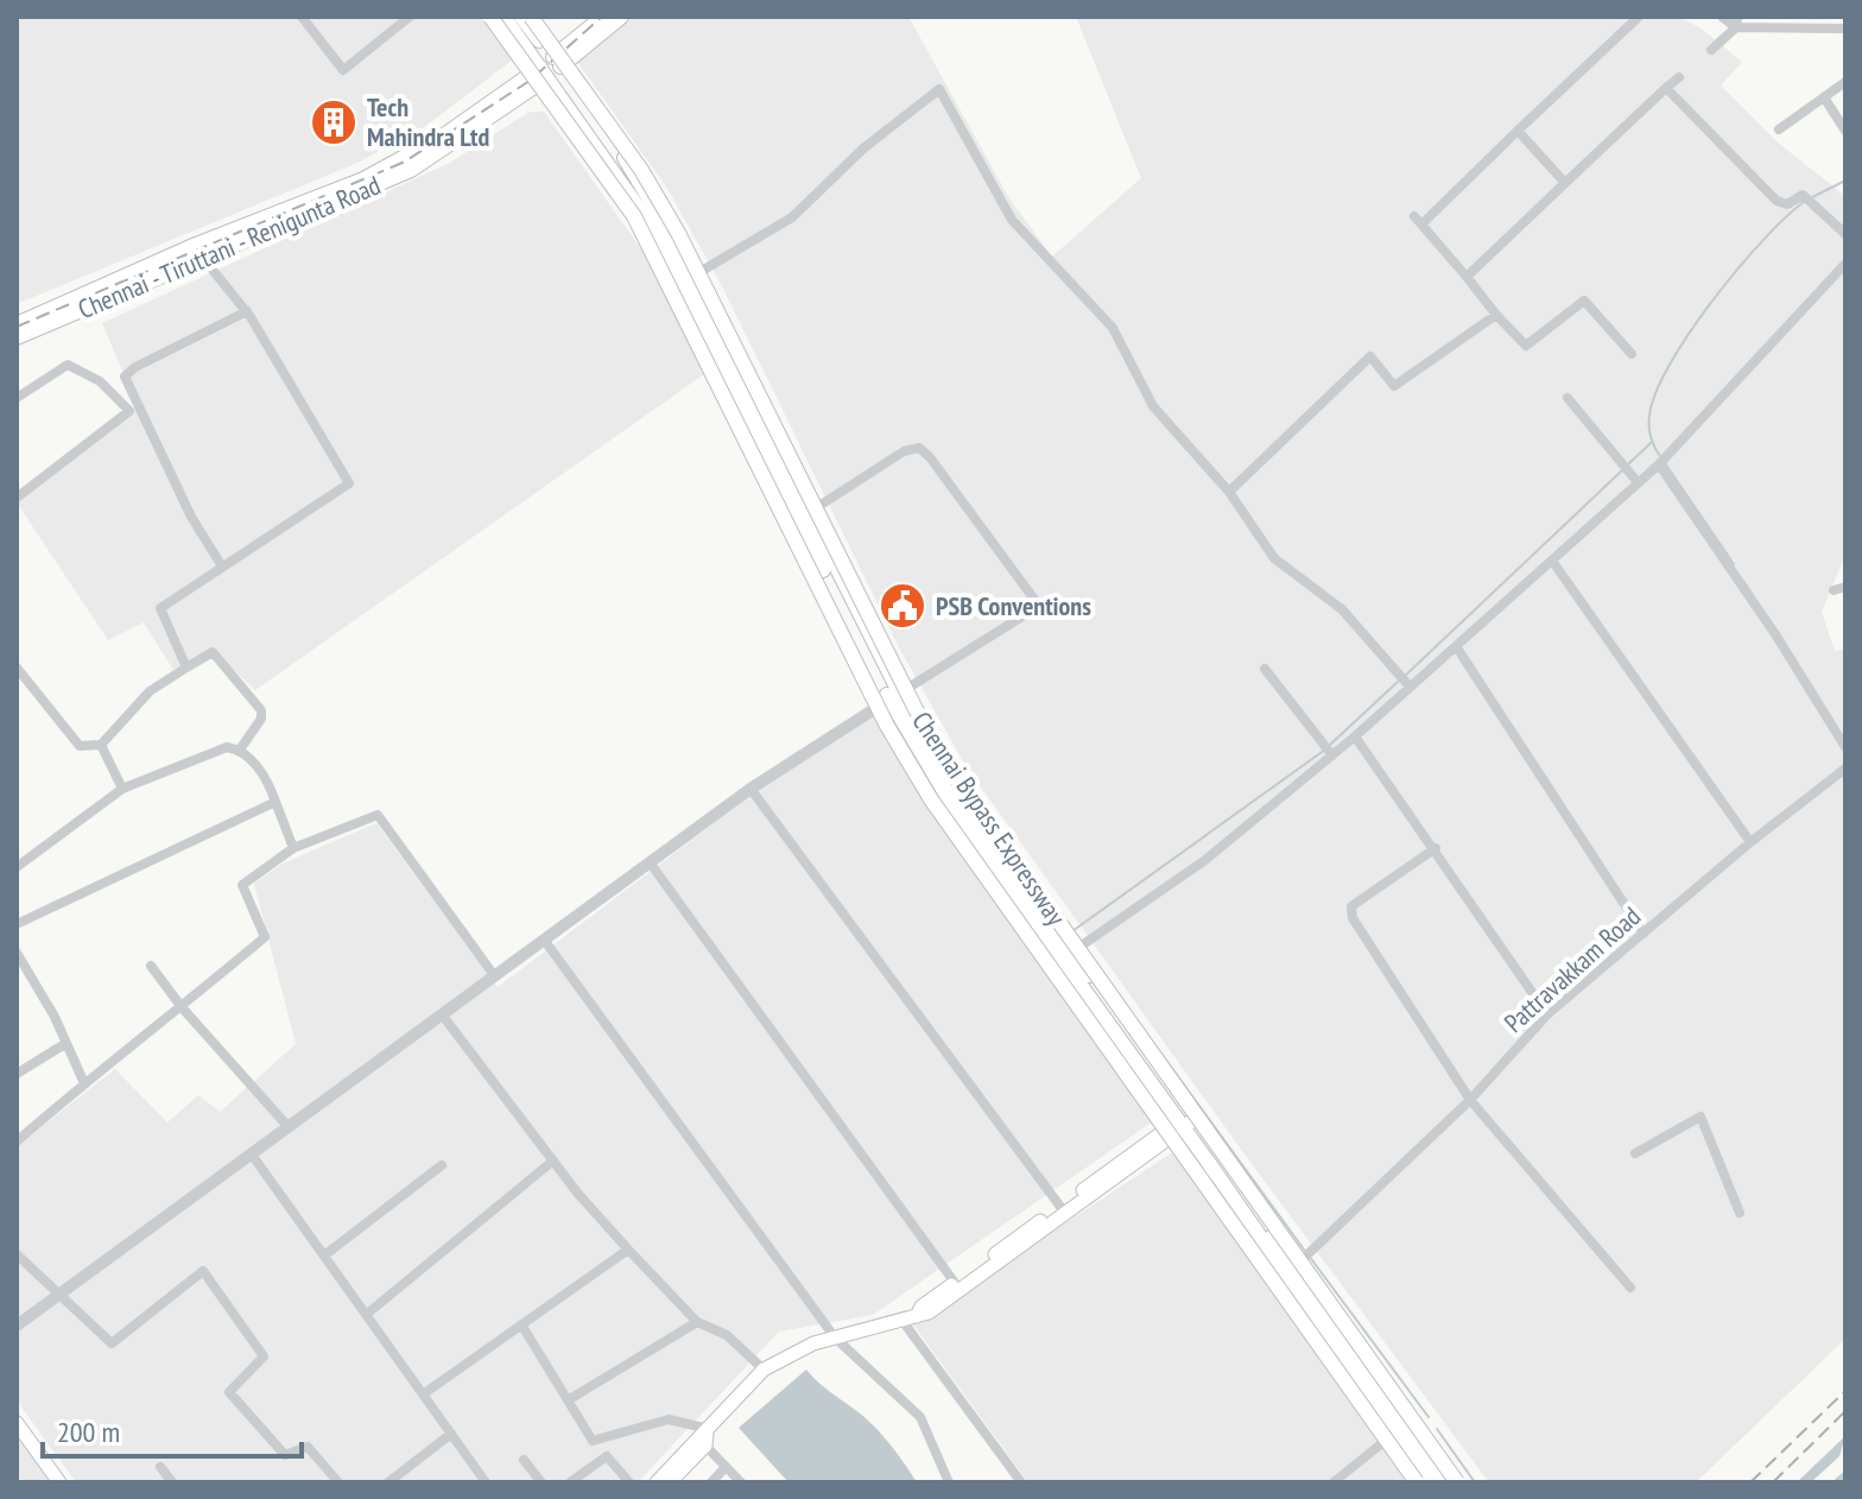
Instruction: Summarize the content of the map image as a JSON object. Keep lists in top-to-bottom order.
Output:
{
  "streets": {
    "main road": ["Chennai - Tiruttani - Renigunta Road", "Chennai Bypass Expressway"],
    "street": ["Pattravakkam Road"]
  },
  "places": {
    "building": ["Tech Mahindra Ltd"],
    "public building": ["PSB Conventions"]
  },
  "scale_bar": "200 m"
}
